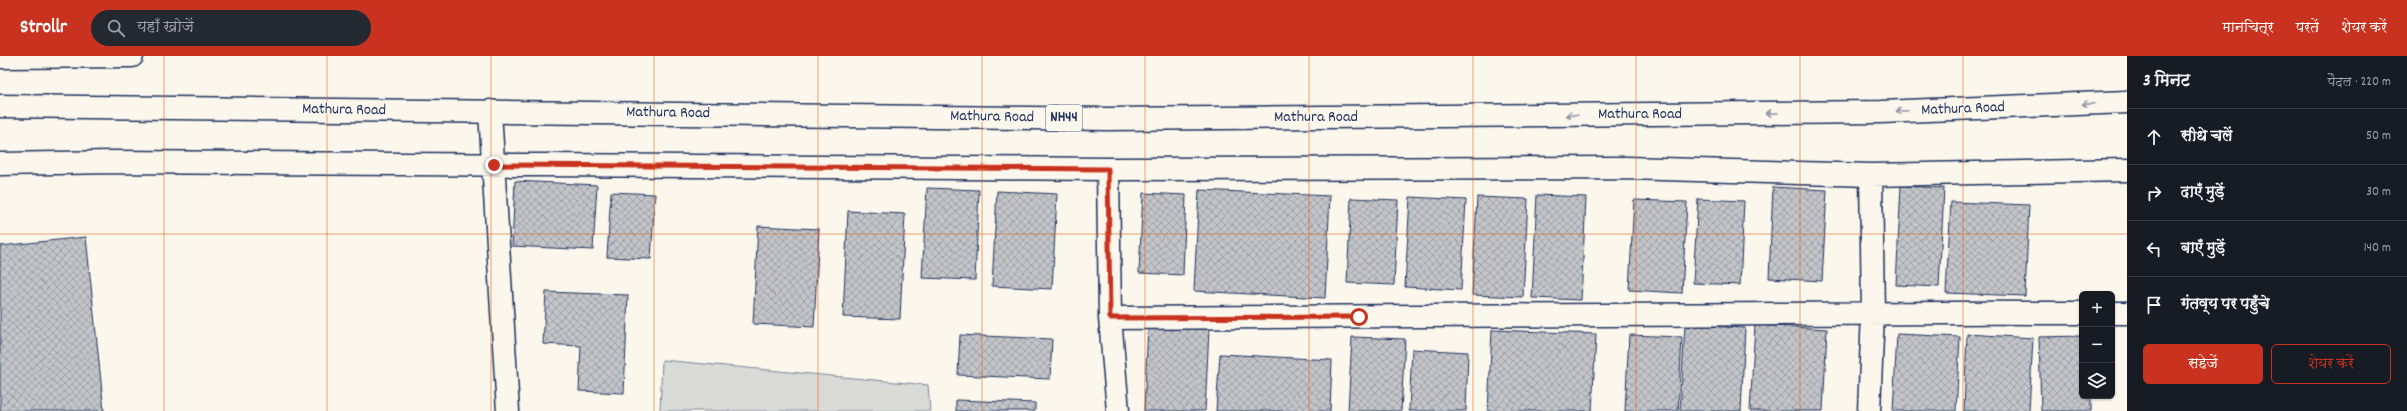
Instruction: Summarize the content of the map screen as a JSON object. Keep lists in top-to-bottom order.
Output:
{
  "streets": {
    "main road": ["Mathura Road", "NH44"]
  },
  "page": {
    "header": "Strollr",
    "search": "यहाँ खोजें",
    "nav": ["मानचित्र", "परतें", "शेयर करें"],
    "heading": ["3 मिनट", "पैदल · 220 m"],
    "list": [
      ["सीधे चलें", "50 m"],
      ["दाएँ मुड़ें", "30 m"],
      ["बाएँ मुड़ें", "140 m"],
      "गंतव्य पर पहुँचे"
    ],
    "map_buttons": ["+", "−"],
    "buttons": ["सहेजें", "शेयर करें"]
  }
}
